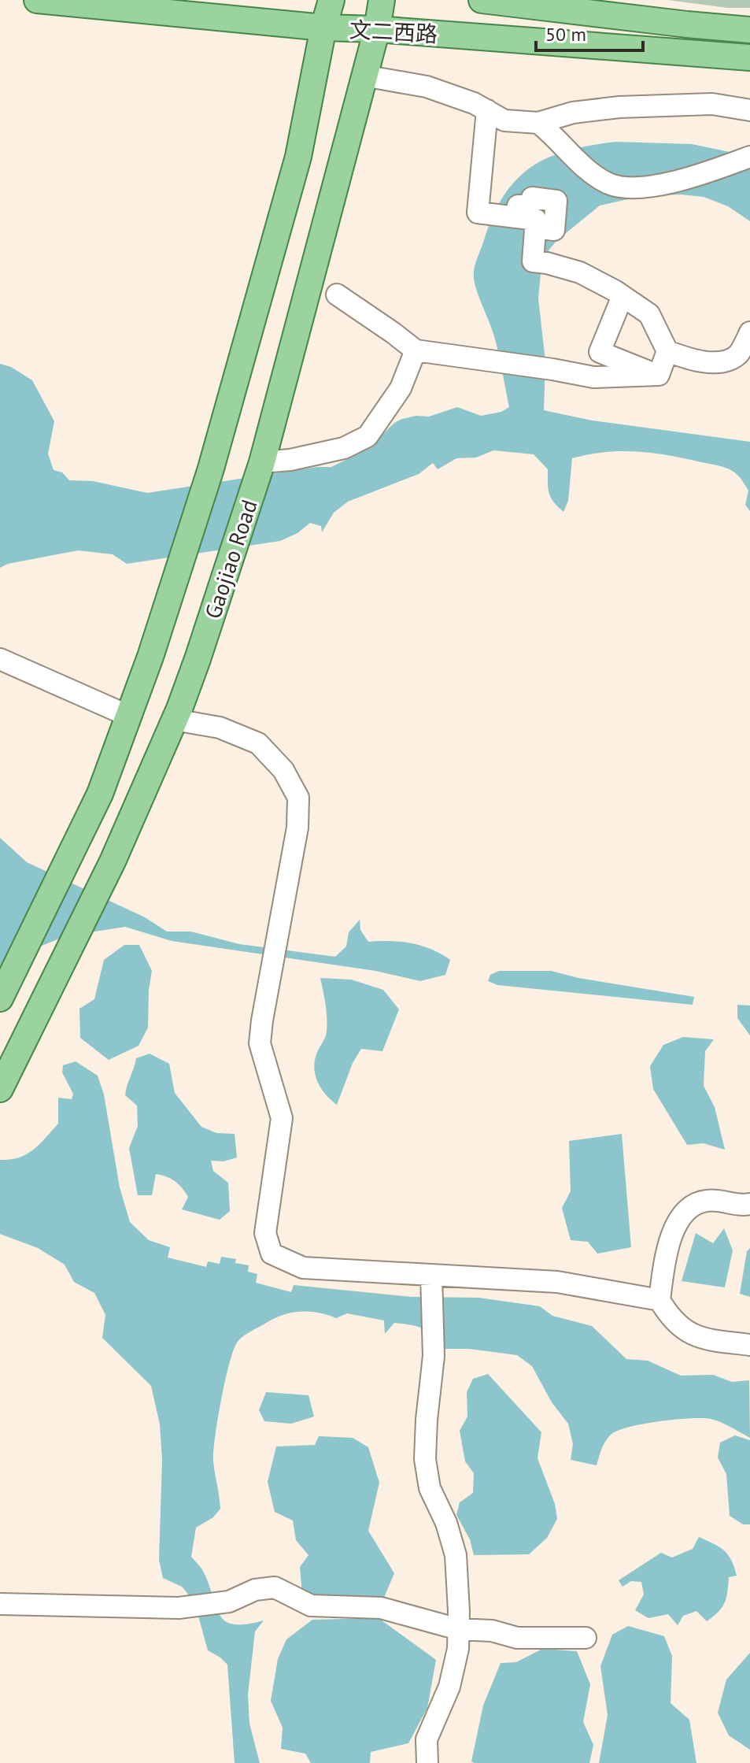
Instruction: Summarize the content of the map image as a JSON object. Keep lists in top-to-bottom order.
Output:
{
  "streets": {
    "main road": ["文二西路", "Gaojiao Road"]
  },
  "crossings": [
    ["文二西路", "Gaojiao Road"]
  ],
  "scale_bar": "50 m"
}
